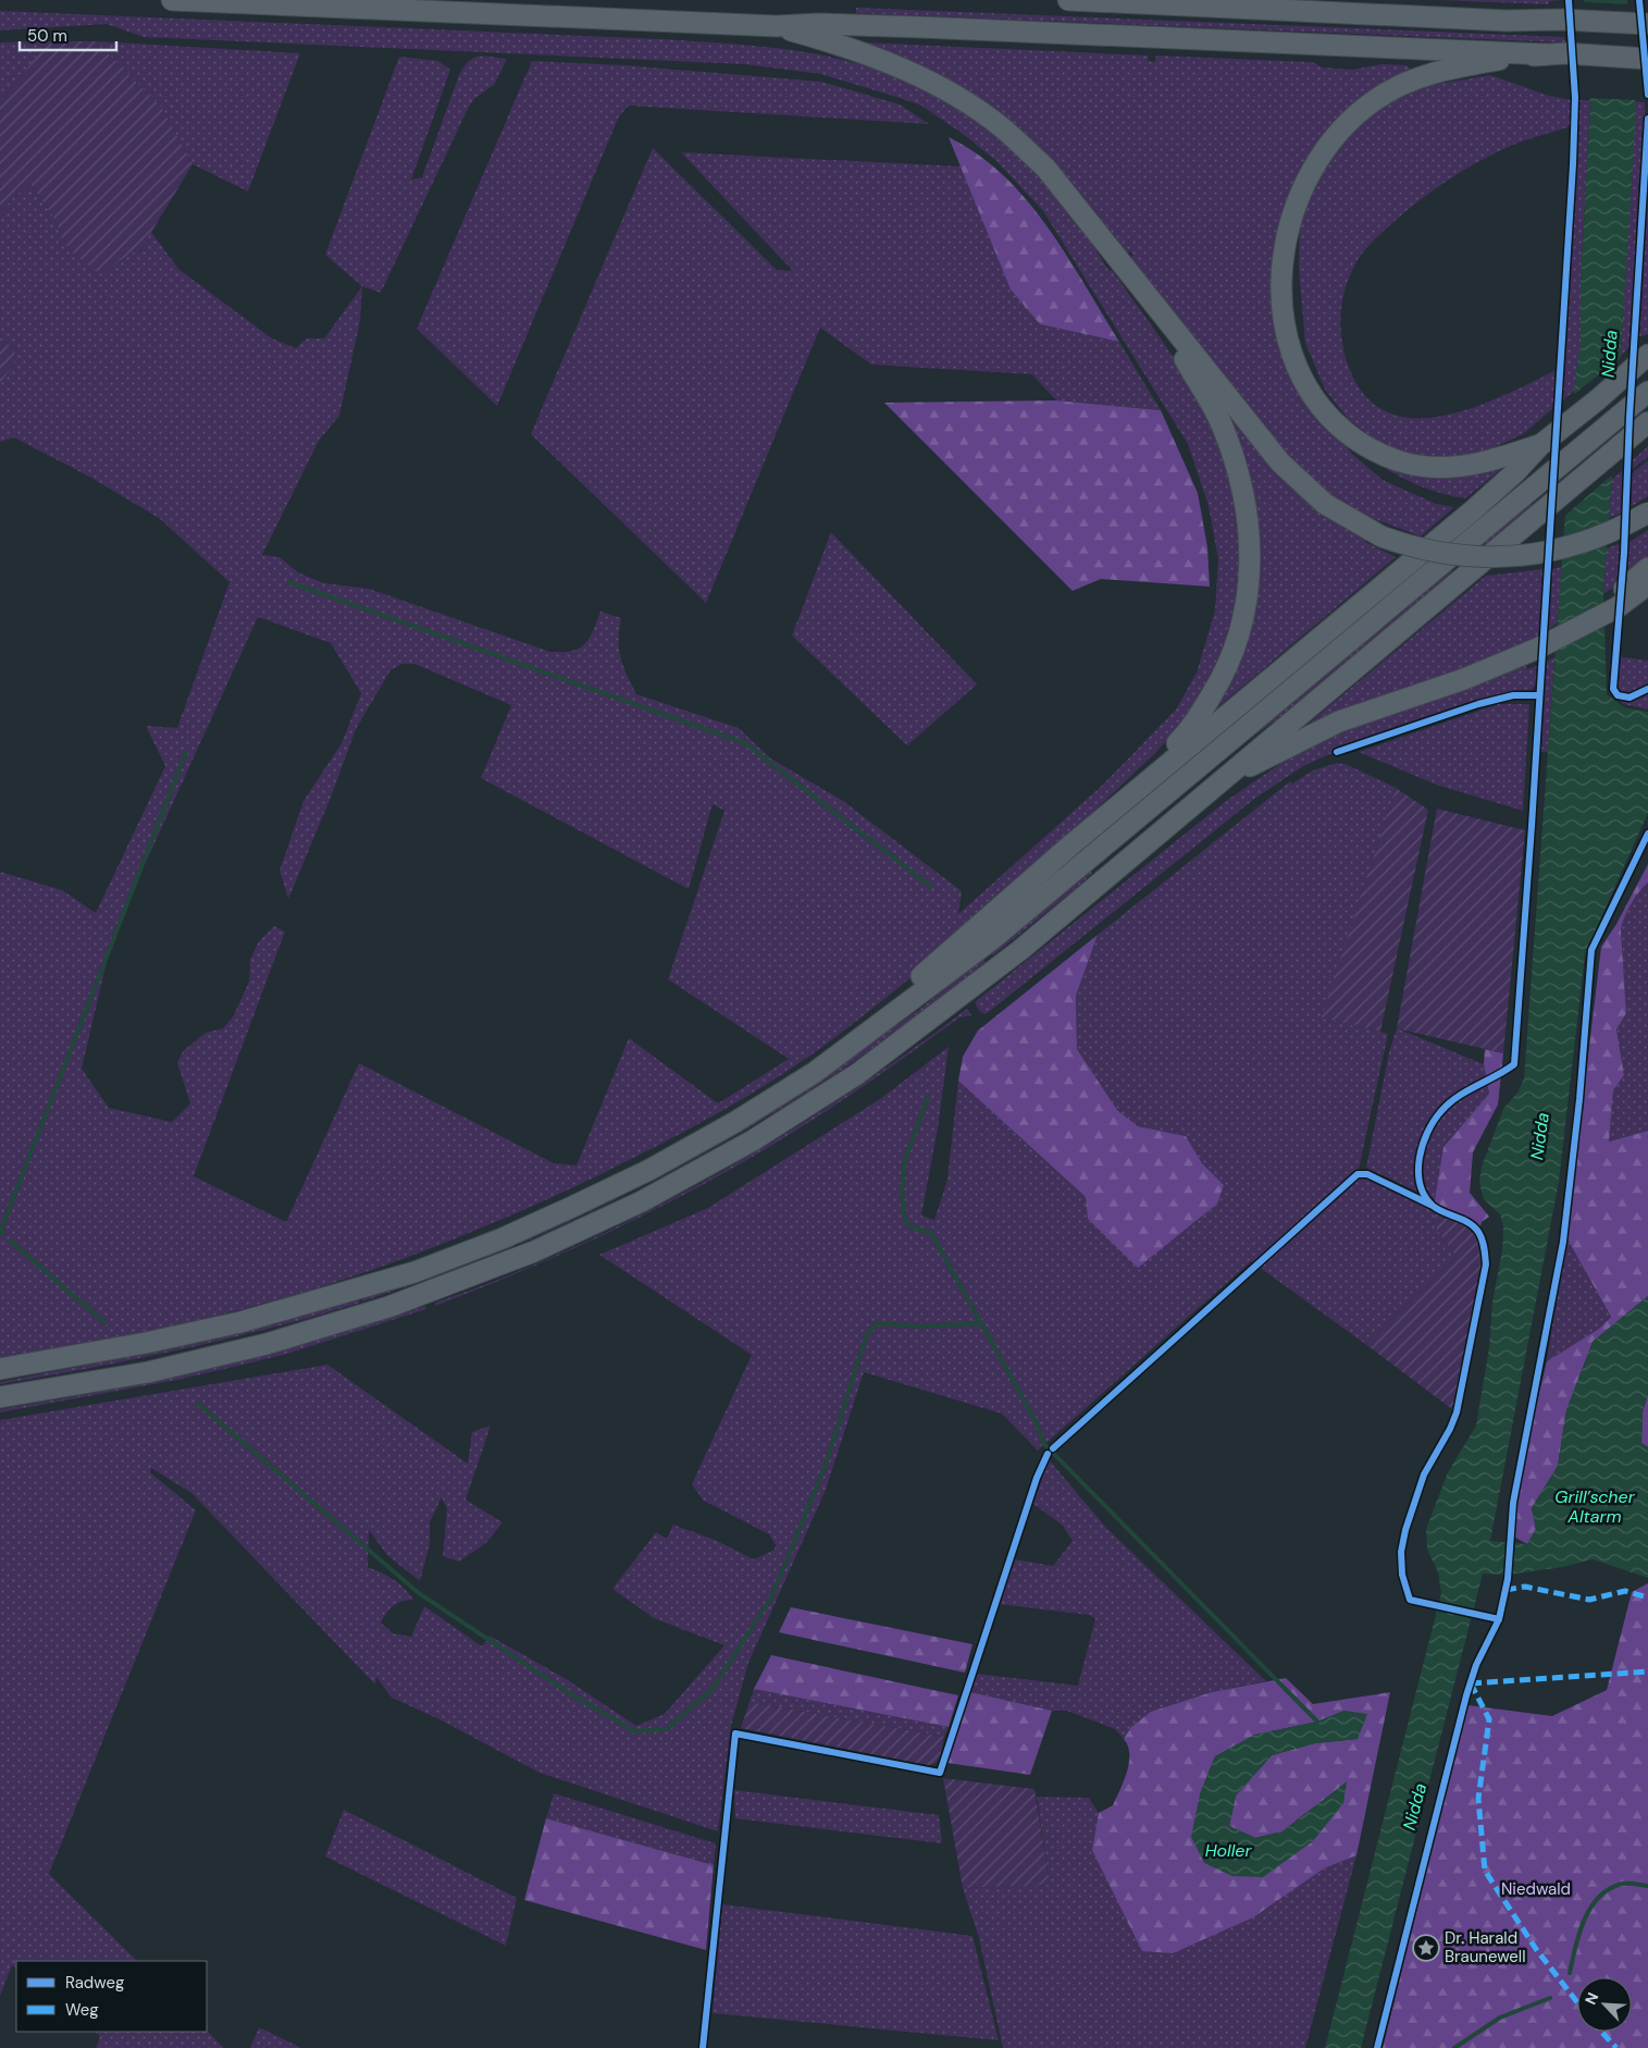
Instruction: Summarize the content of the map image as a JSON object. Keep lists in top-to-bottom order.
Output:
{
  "water": ["Nidda", "Grill’scher Altarm", "Holler"],
  "parks": ["Niedwald"],
  "places": {
    "place": ["Dr. Harald Braunewell"]
  },
  "legend": ["Radweg", "Weg"],
  "scale_bar": "50 m",
  "north": "top left"
}
